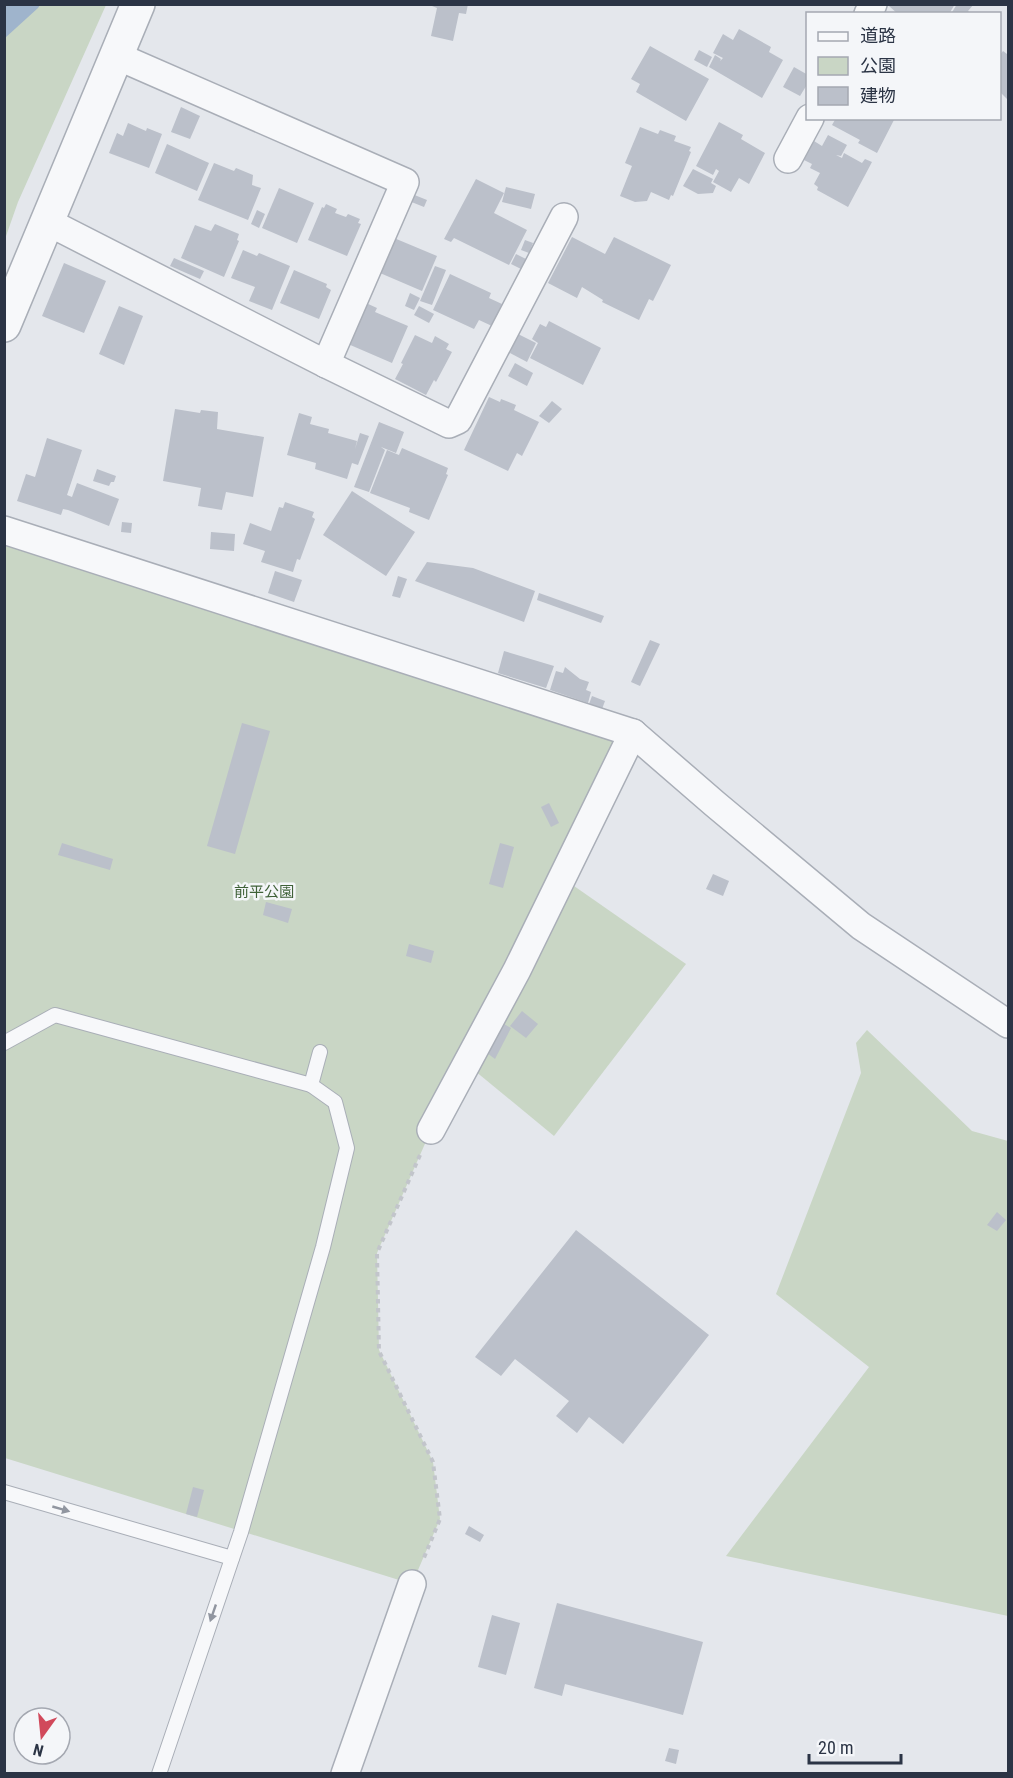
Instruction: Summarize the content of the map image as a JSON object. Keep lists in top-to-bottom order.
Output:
{
  "parks": ["前平公園"],
  "legend": ["道路", "公園", "建物"],
  "scale_bar": "20 m",
  "north": "bottom"
}
